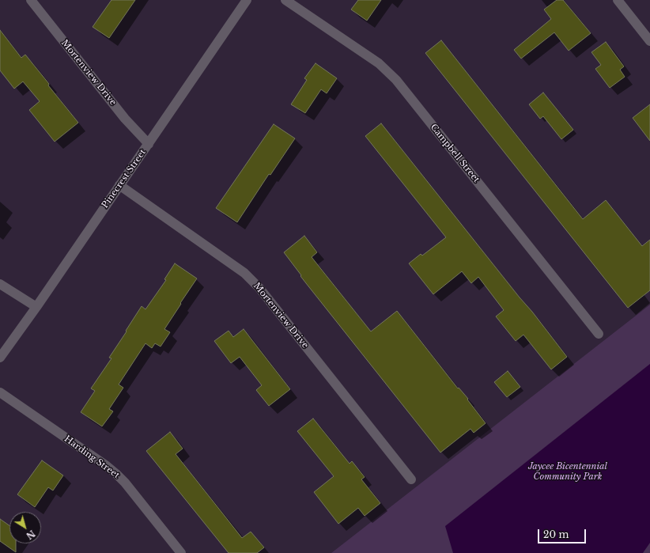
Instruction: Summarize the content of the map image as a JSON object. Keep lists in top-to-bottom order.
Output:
{
  "streets": {
    "street": [
      "Mortenview Drive",
      "Campbell Street",
      "Pinecrest Street",
      "Harding Street"
    ]
  },
  "crossings": [
    ["Mortenview Drive", "Pinecrest Street"]
  ],
  "parks": ["Jaycee Bicentennial Community Park"],
  "scale_bar": "20 m",
  "north": "bottom right"
}
